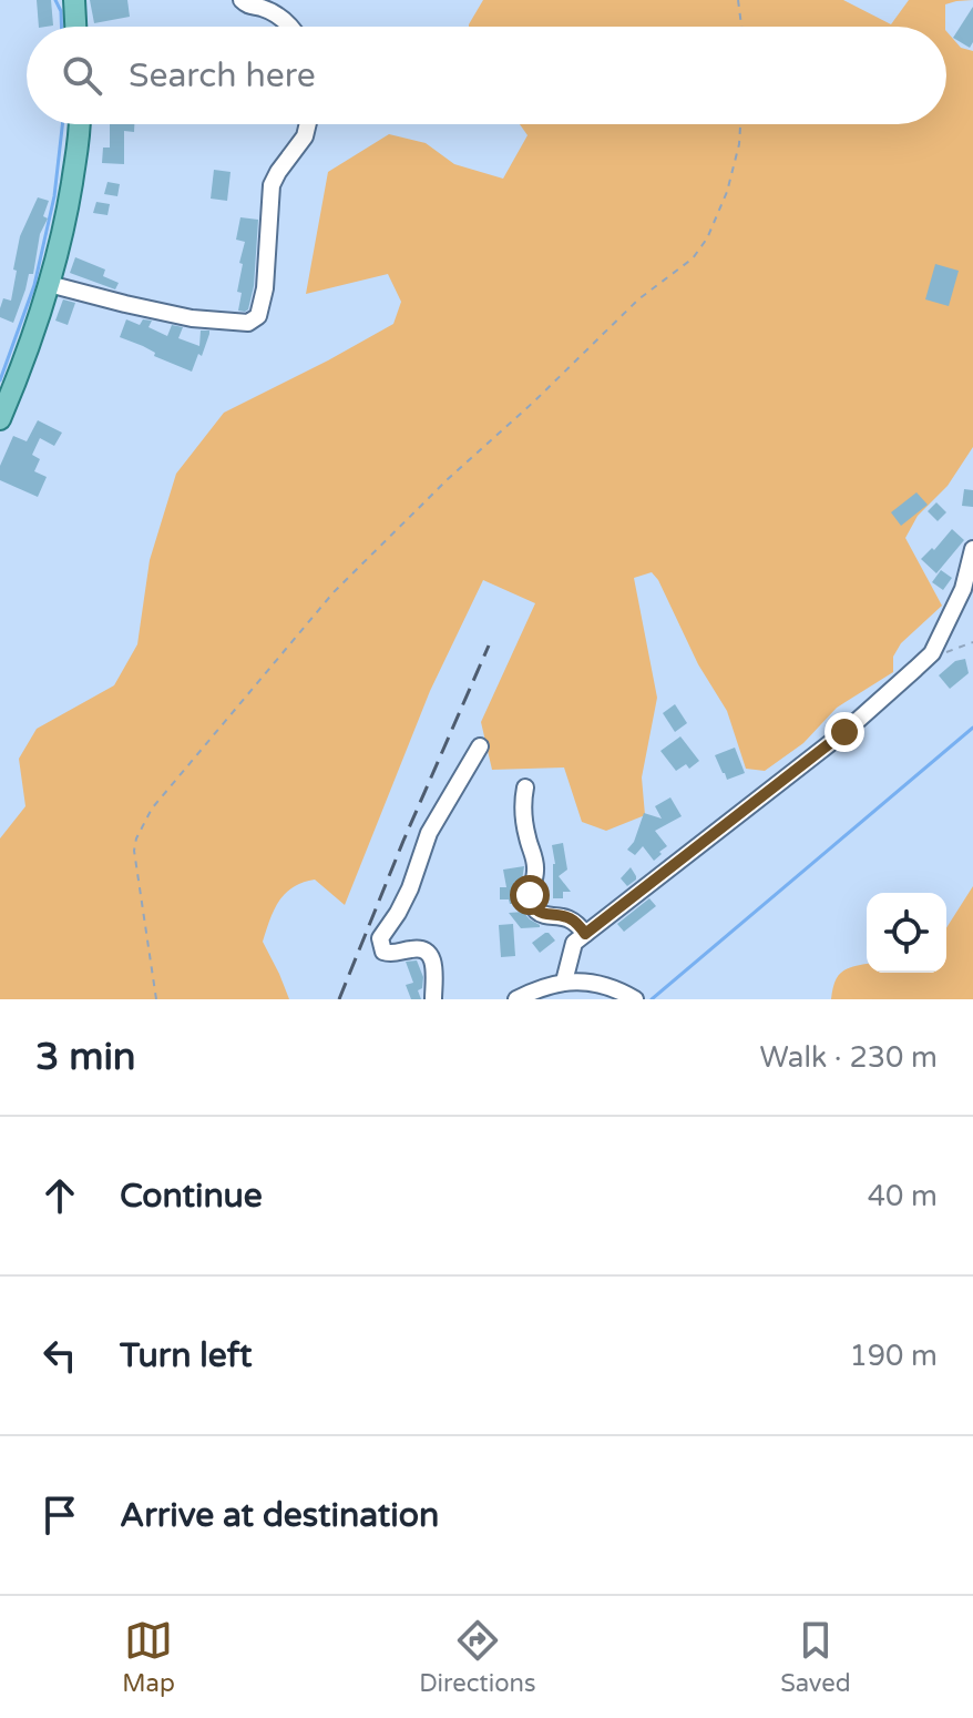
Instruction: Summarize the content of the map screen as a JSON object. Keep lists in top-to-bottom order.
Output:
{
  "page": {
    "search": "Search here",
    "heading": ["3 min", "Walk · 230 m"],
    "list": [
      ["Continue", "40 m"],
      ["Turn left", "190 m"],
      "Arrive at destination"
    ],
    "nav": ["Map", "Directions", "Saved"]
  }
}
